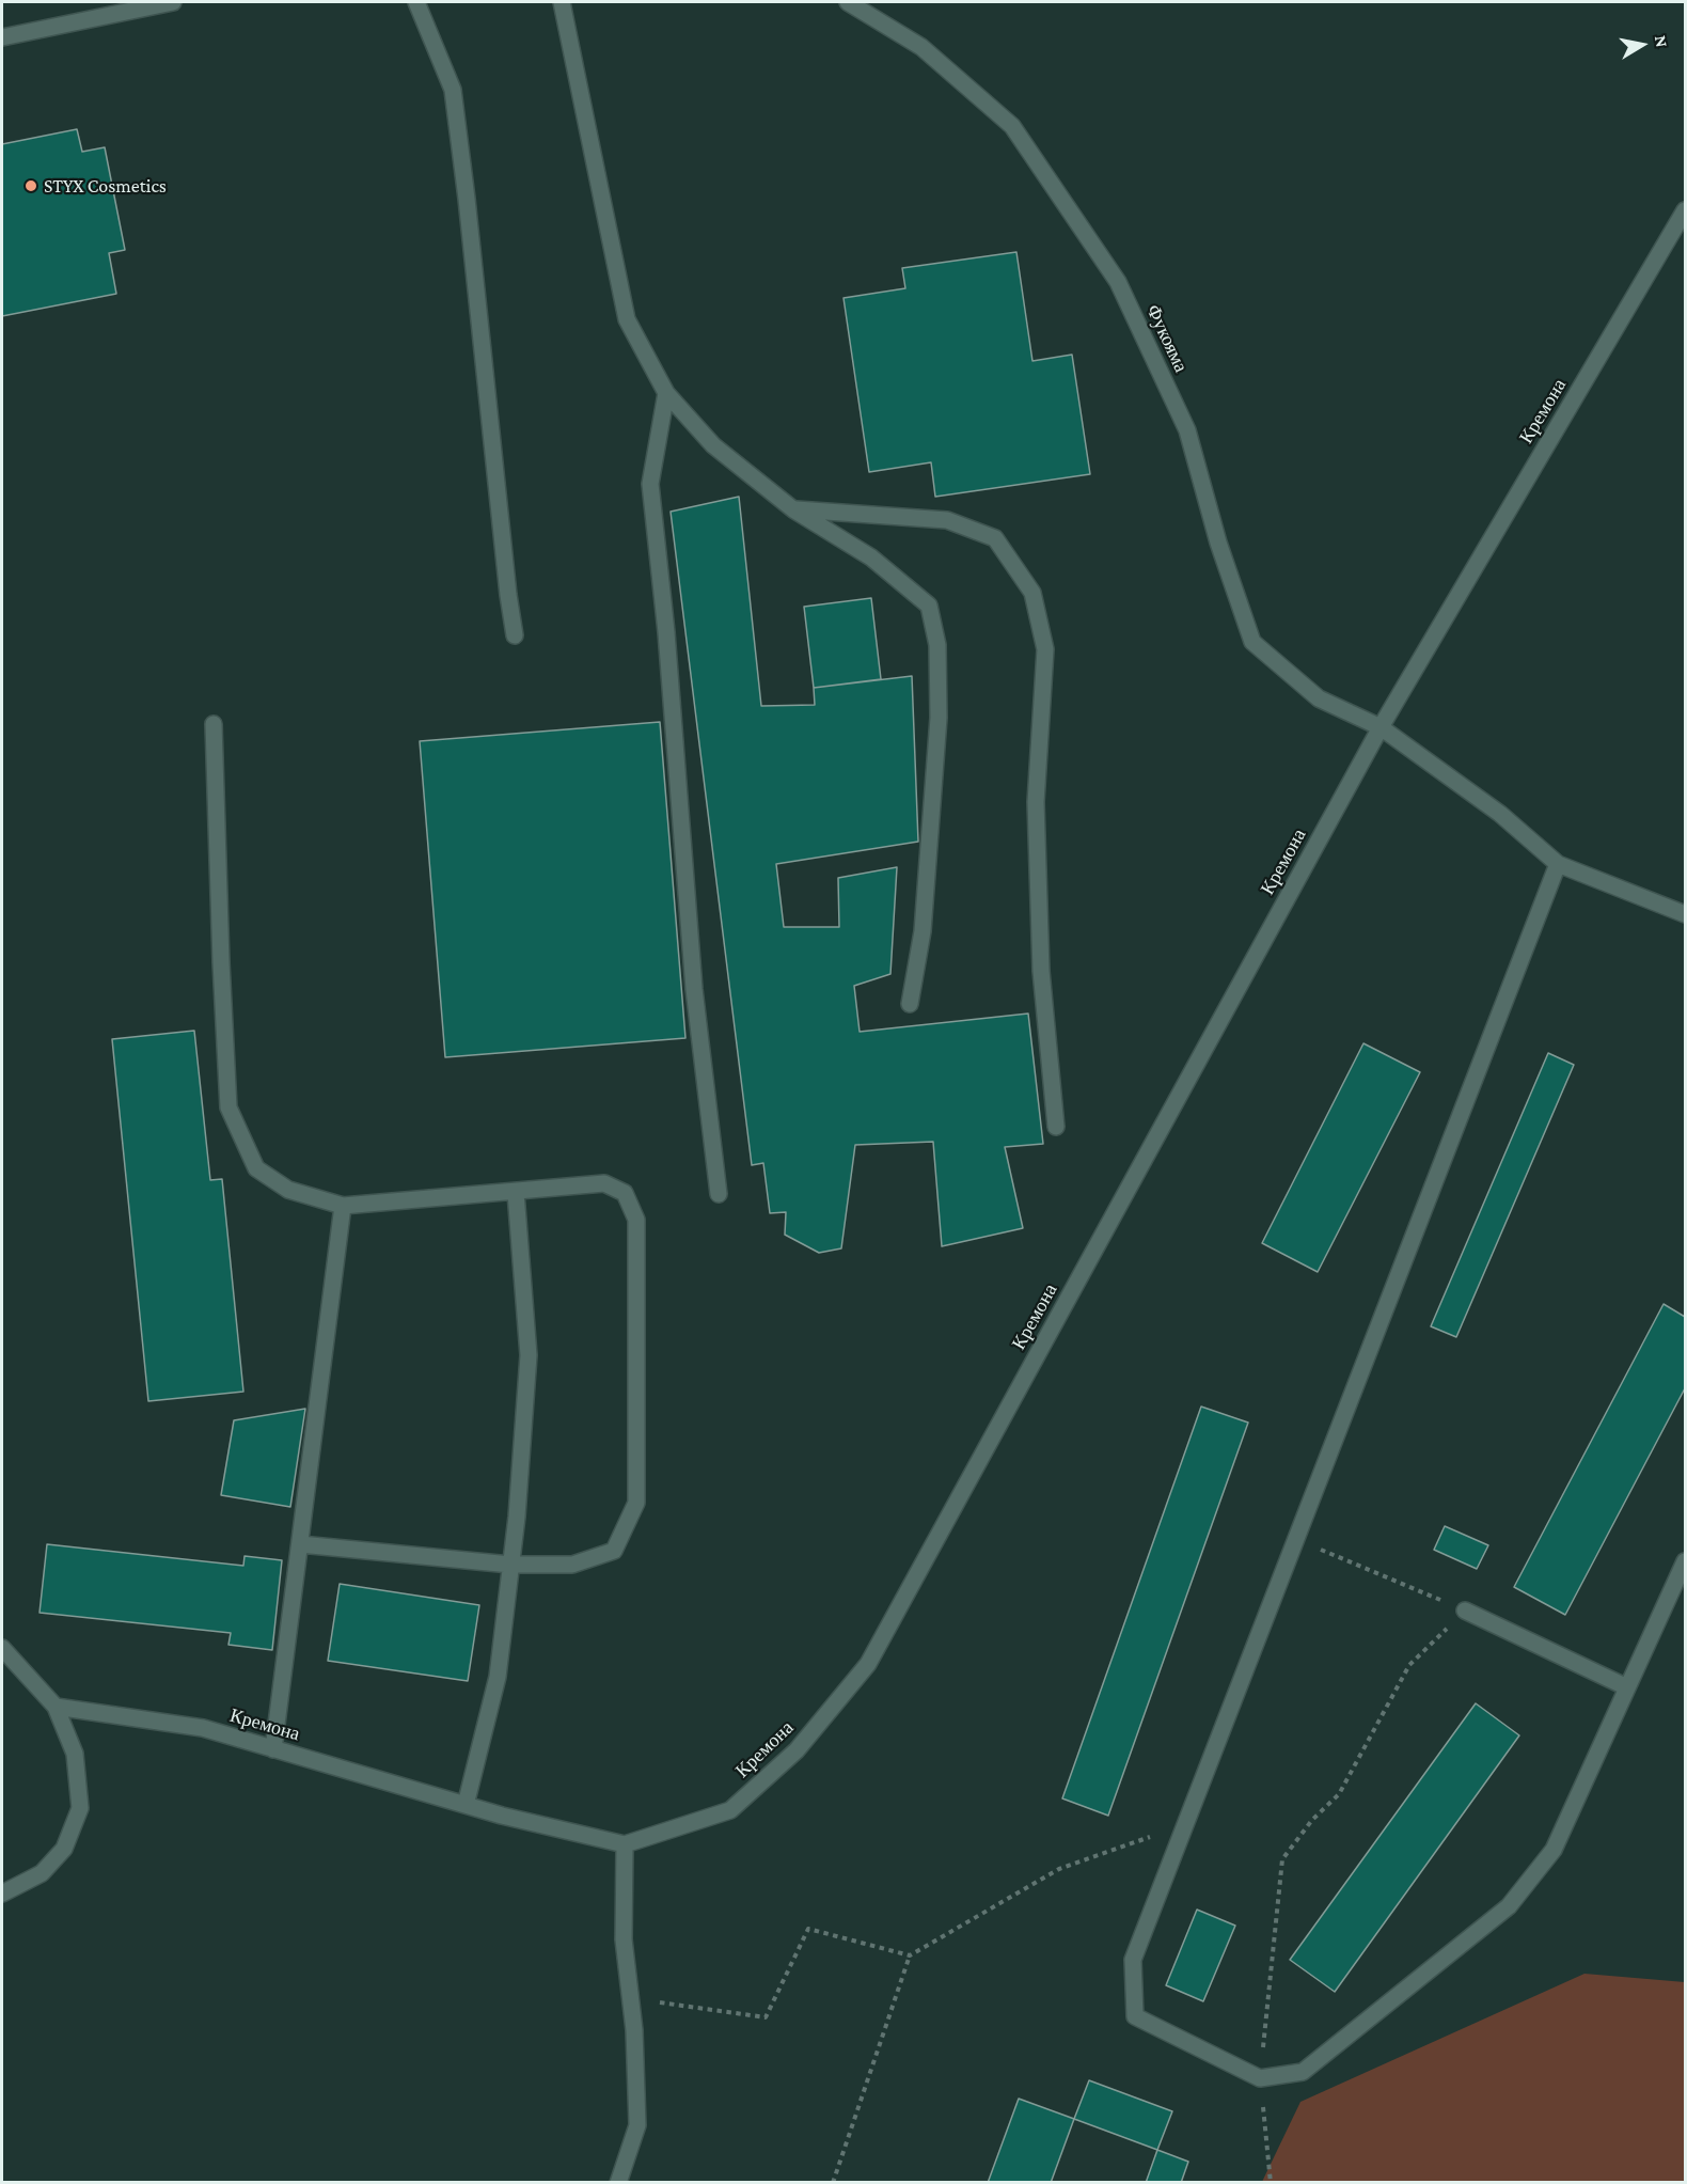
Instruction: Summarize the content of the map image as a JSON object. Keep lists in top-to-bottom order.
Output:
{
  "streets": {
    "street": ["Фукояма", "Кремона"]
  },
  "crossings": [
    ["Фукояма", "Кремона"]
  ],
  "places": ["STYX Cosmetics"],
  "north": "right"
}
